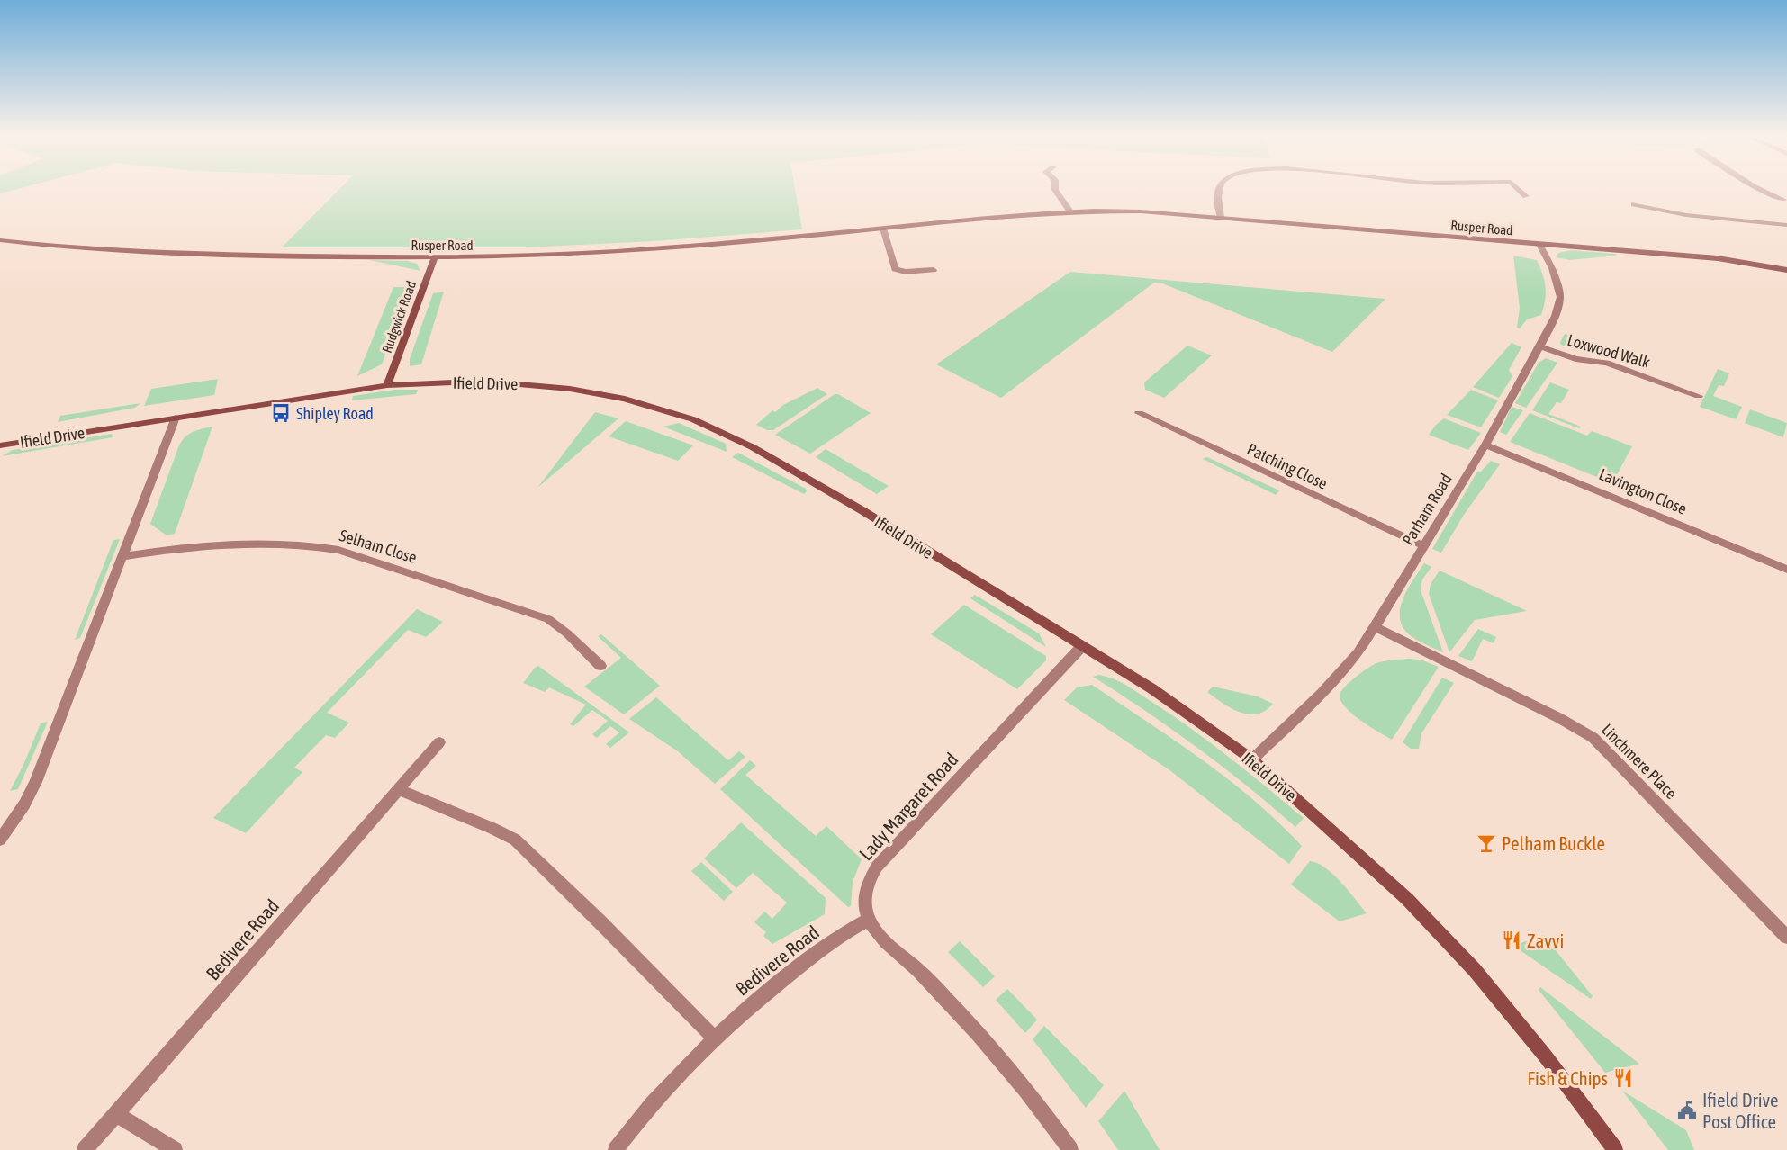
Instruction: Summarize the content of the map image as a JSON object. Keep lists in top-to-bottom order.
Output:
{
  "streets": {
    "street": [
      "Rusper Road",
      "Rudgwick Road",
      "Loxwood Walk",
      "Ifield Drive",
      "Patching Close",
      "Lavington Close",
      "Parham Road",
      "Selham Close",
      "Linchmere Place",
      "Lady Margaret Road",
      "Bedivere Road"
    ]
  },
  "crossings": [
    ["Rusper Road", "Rudgwick Road"],
    ["Rusper Road", "Parham Road"],
    ["Rudgwick Road", "Ifield Drive"],
    ["Loxwood Walk", "Parham Road"],
    ["Ifield Drive", "Parham Road"],
    ["Ifield Drive", "Lady Margaret Road"],
    ["Patching Close", "Parham Road"],
    ["Lavington Close", "Parham Road"],
    ["Parham Road", "Linchmere Place"],
    ["Lady Margaret Road", "Bedivere Road"]
  ],
  "places": {
    "bus stop": ["Shipley Road"],
    "bar": ["Pelham Buckle"],
    "restaurant": ["Zavvi", "Fish & Chips"],
    "public building": ["Ifield Drive Post Office"]
  }
}
